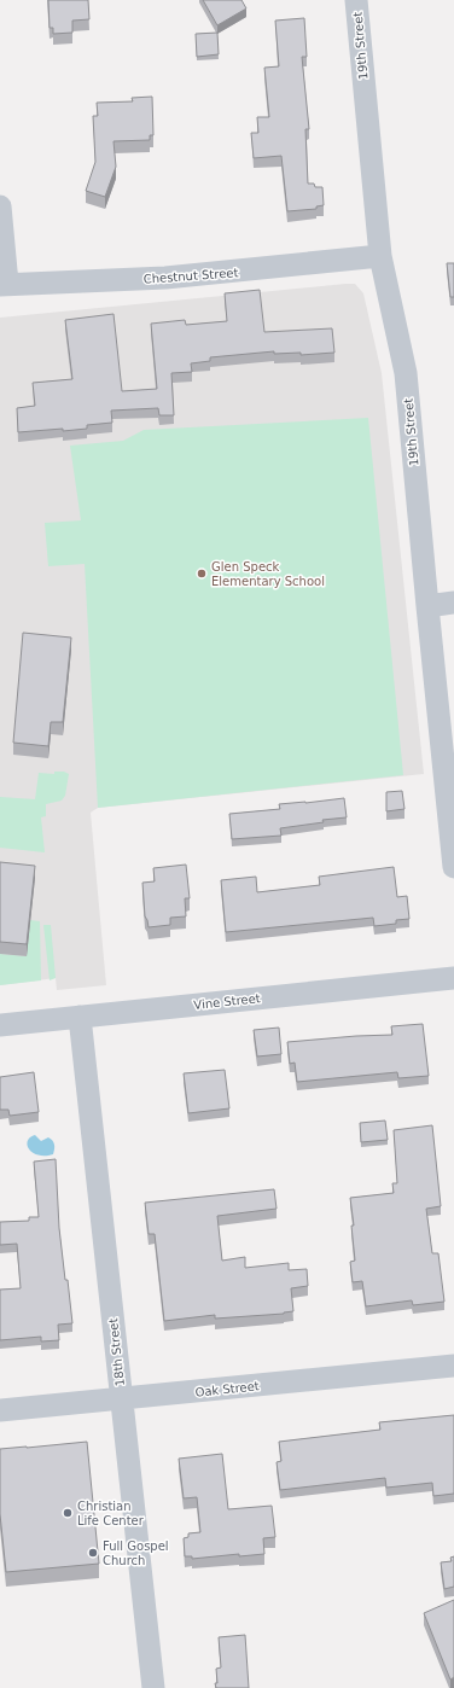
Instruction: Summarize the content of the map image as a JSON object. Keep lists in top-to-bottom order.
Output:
{
  "streets": {
    "street": [
      "19th Street",
      "Chestnut Street",
      "Vine Street",
      "18th Street",
      "Oak Street"
    ]
  },
  "crossings": [
    ["19th Street", "Chestnut Street"],
    ["Vine Street", "18th Street"],
    ["18th Street", "Oak Street"]
  ],
  "places": ["Glen Speck Elementary School", "Christian Life Center", "Full Gospel Church"]
}
